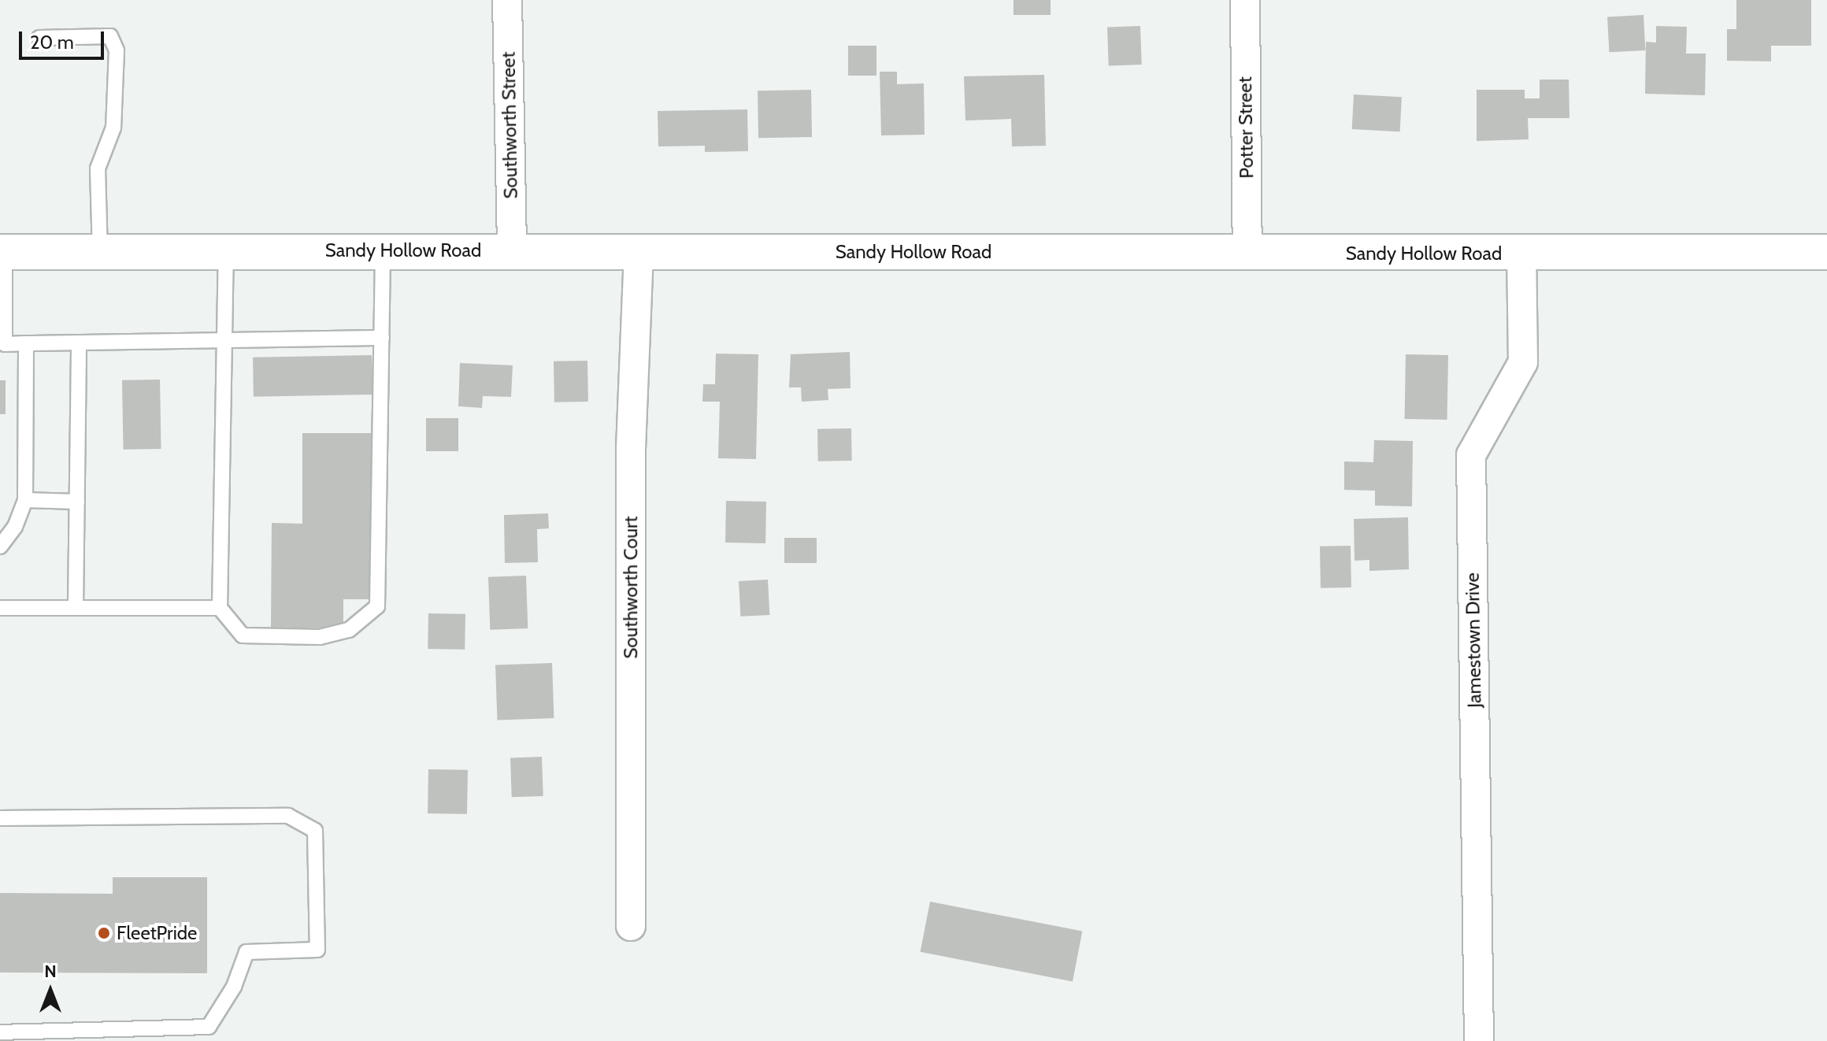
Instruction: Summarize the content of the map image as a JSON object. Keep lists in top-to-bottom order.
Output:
{
  "streets": {
    "street": [
      "Southworth Street",
      "Potter Street",
      "Sandy Hollow Road",
      "Southworth Court",
      "Jamestown Drive"
    ]
  },
  "crossings": [
    ["Southworth Street", "Sandy Hollow Road"],
    ["Potter Street", "Sandy Hollow Road"],
    ["Sandy Hollow Road", "Southworth Court"],
    ["Sandy Hollow Road", "Jamestown Drive"]
  ],
  "places": ["FleetPride"],
  "scale_bar": "20 m",
  "north": "top"
}
